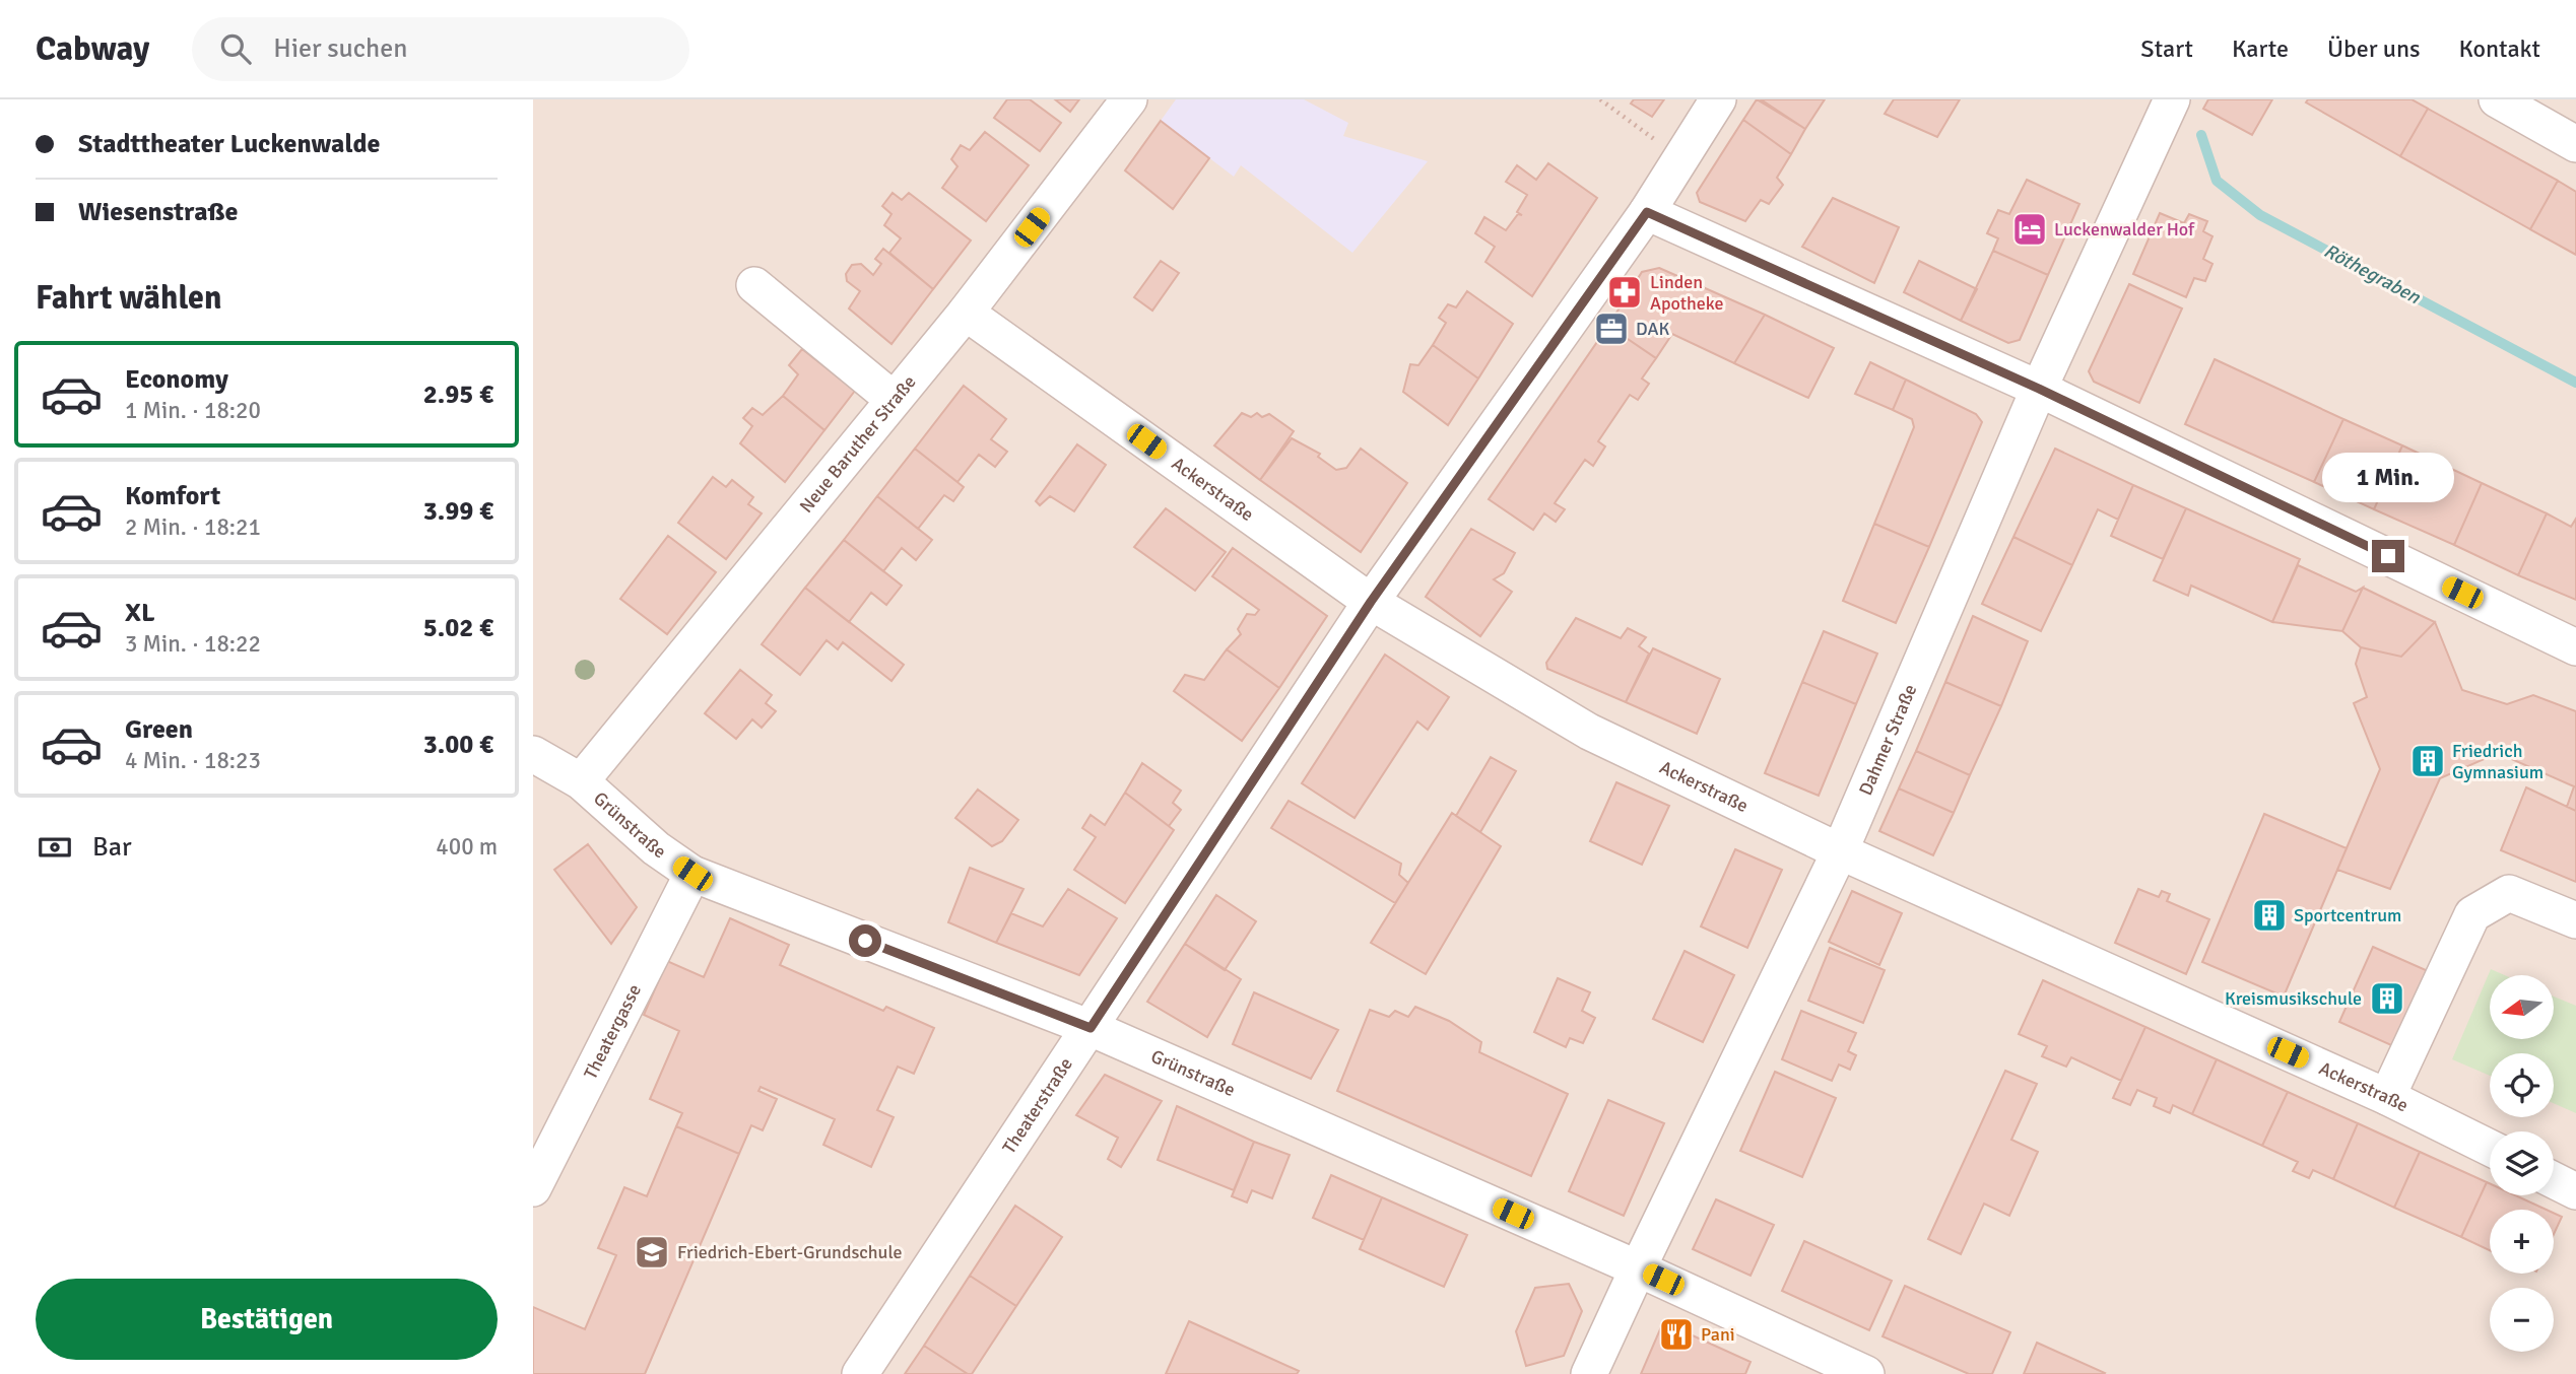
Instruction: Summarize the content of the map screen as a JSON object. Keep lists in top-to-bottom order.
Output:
{
  "streets": {
    "street": [
      "Neue Baruther Straße",
      "Ackerstraße",
      "Dahmer Straße",
      "Grünstraße",
      "Theatergasse",
      "Theaterstraße"
    ]
  },
  "crossings": [
    ["Neue Baruther Straße", "Ackerstraße"],
    ["Neue Baruther Straße", "Grünstraße"],
    ["Ackerstraße", "Dahmer Straße"],
    ["Ackerstraße", "Theaterstraße"],
    ["Dahmer Straße", "Grünstraße"],
    ["Grünstraße", "Theatergasse"],
    ["Grünstraße", "Theaterstraße"]
  ],
  "water": ["Röthegraben"],
  "places": {
    "hotel": ["Luckenwalder Hof"],
    "pharmacy": ["Linden Apotheke"],
    "office": ["DAK"],
    "building": ["Friedrich Gymnasium", "Sportcentrum", "Kreismusikschule"],
    "school or university": ["Friedrich-Ebert-Grundschule"],
    "restaurant": ["Pani"]
  },
  "north": "left",
  "page": {
    "header": "Cabway",
    "search": "Hier suchen",
    "nav": [
      "Start",
      "Karte",
      "Über uns",
      "Kontakt"
    ],
    "banner": ["Stadttheater Luckenwalde", "Wiesenstraße"],
    "heading": "Fahrt wählen",
    "list": [
      {
        "name": "Economy",
        "note": "1 Min. · 18:20",
        "value": "2.95 €"
      },
      {
        "name": "Komfort",
        "note": "2 Min. · 18:21",
        "value": "3.99 €"
      },
      {
        "name": "XL",
        "note": "3 Min. · 18:22",
        "value": "5.02 €"
      },
      {
        "name": "Green",
        "note": "4 Min. · 18:23",
        "value": "3.00 €"
      }
    ],
    "bubble": "1 Min.",
    "pay": ["Bar", "400 m"],
    "map_buttons": ["+", "−"],
    "buttons": "Bestätigen"
  }
}
